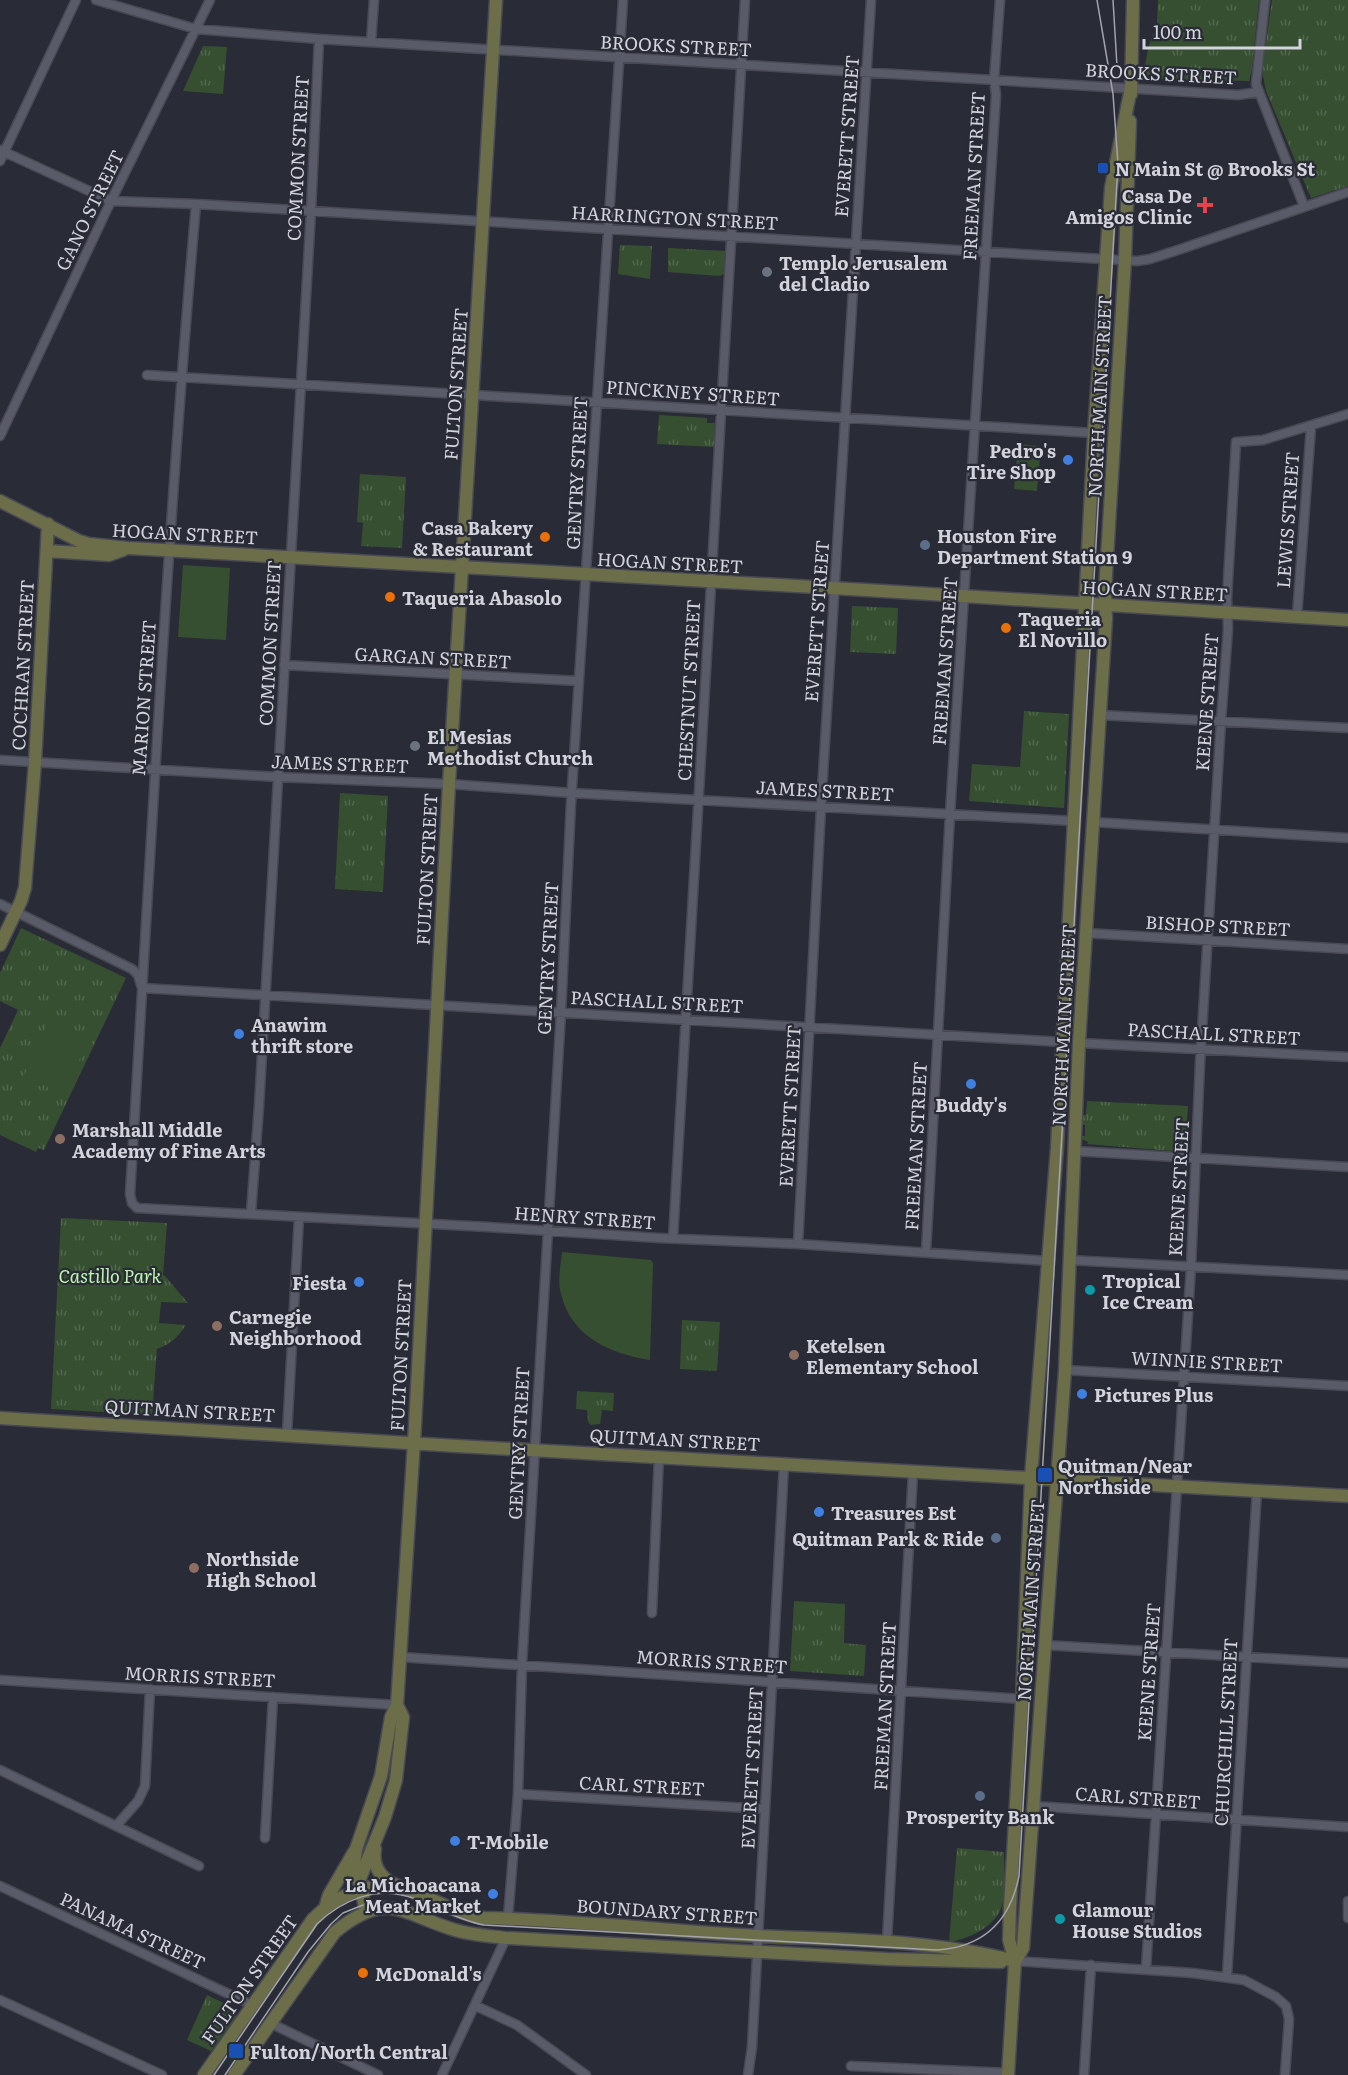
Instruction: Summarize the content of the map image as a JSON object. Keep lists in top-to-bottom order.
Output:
{
  "streets": {
    "main road": [
      "FULTON STREET",
      "NORTH MAIN STREET",
      "HOGAN STREET",
      "COCHRAN STREET",
      "QUITMAN STREET",
      "BOUNDARY STREET"
    ],
    "street": [
      "BROOKS STREET",
      "EVERETT STREET",
      "COMMON STREET",
      "FREEMAN STREET",
      "GANO STREET",
      "HARRINGTON STREET",
      "PINCKNEY STREET",
      "GENTRY STREET",
      "LEWIS STREET",
      "GARGAN STREET",
      "CHESTNUT STREET",
      "MARION STREET",
      "KEENE STREET",
      "JAMES STREET",
      "BISHOP STREET",
      "PASCHALL STREET",
      "HENRY STREET",
      "WINNIE STREET",
      "MORRIS STREET",
      "CHURCHILL STREET",
      "CARL STREET",
      "PANAMA STREET"
    ]
  },
  "crossings": [
    ["BROOKS STREET", "EVERETT STREET"],
    ["BROOKS STREET", "COMMON STREET"],
    ["BROOKS STREET", "FREEMAN STREET"],
    ["BROOKS STREET", "GANO STREET"],
    ["BROOKS STREET", "FULTON STREET"],
    ["BROOKS STREET", "NORTH MAIN STREET"],
    ["BROOKS STREET", "GENTRY STREET"],
    ["BROOKS STREET", "CHESTNUT STREET"],
    ["EVERETT STREET", "HARRINGTON STREET"],
    ["EVERETT STREET", "PINCKNEY STREET"],
    ["EVERETT STREET", "HOGAN STREET"],
    ["EVERETT STREET", "JAMES STREET"],
    ["EVERETT STREET", "PASCHALL STREET"],
    ["EVERETT STREET", "HENRY STREET"],
    ["EVERETT STREET", "QUITMAN STREET"],
    ["EVERETT STREET", "MORRIS STREET"],
    ["EVERETT STREET", "CARL STREET"],
    ["EVERETT STREET", "BOUNDARY STREET"],
    ["COMMON STREET", "HARRINGTON STREET"],
    ["COMMON STREET", "PINCKNEY STREET"],
    ["COMMON STREET", "HOGAN STREET"],
    ["COMMON STREET", "GARGAN STREET"],
    ["COMMON STREET", "JAMES STREET"],
    ["COMMON STREET", "PASCHALL STREET"],
    ["COMMON STREET", "HENRY STREET"],
    ["FREEMAN STREET", "HARRINGTON STREET"],
    ["FREEMAN STREET", "PINCKNEY STREET"],
    ["FREEMAN STREET", "HOGAN STREET"],
    ["FREEMAN STREET", "JAMES STREET"],
    ["FREEMAN STREET", "PASCHALL STREET"],
    ["FREEMAN STREET", "HENRY STREET"],
    ["FREEMAN STREET", "QUITMAN STREET"],
    ["FREEMAN STREET", "MORRIS STREET"],
    ["FREEMAN STREET", "BOUNDARY STREET"],
    ["GANO STREET", "HARRINGTON STREET"],
    ["HARRINGTON STREET", "FULTON STREET"],
    ["HARRINGTON STREET", "NORTH MAIN STREET"],
    ["HARRINGTON STREET", "GENTRY STREET"],
    ["HARRINGTON STREET", "CHESTNUT STREET"],
    ["HARRINGTON STREET", "MARION STREET"],
    ["FULTON STREET", "PINCKNEY STREET"],
    ["FULTON STREET", "HOGAN STREET"],
    ["FULTON STREET", "GARGAN STREET"],
    ["FULTON STREET", "JAMES STREET"],
    ["FULTON STREET", "PASCHALL STREET"],
    ["FULTON STREET", "HENRY STREET"],
    ["FULTON STREET", "QUITMAN STREET"],
    ["FULTON STREET", "MORRIS STREET"],
    ["FULTON STREET", "BOUNDARY STREET"],
    ["FULTON STREET", "PANAMA STREET"],
    ["PINCKNEY STREET", "NORTH MAIN STREET"],
    ["PINCKNEY STREET", "GENTRY STREET"],
    ["PINCKNEY STREET", "CHESTNUT STREET"],
    ["PINCKNEY STREET", "MARION STREET"],
    ["NORTH MAIN STREET", "HOGAN STREET"],
    ["NORTH MAIN STREET", "JAMES STREET"],
    ["NORTH MAIN STREET", "BISHOP STREET"],
    ["NORTH MAIN STREET", "PASCHALL STREET"],
    ["NORTH MAIN STREET", "HENRY STREET"],
    ["NORTH MAIN STREET", "WINNIE STREET"],
    ["NORTH MAIN STREET", "QUITMAN STREET"],
    ["NORTH MAIN STREET", "MORRIS STREET"],
    ["NORTH MAIN STREET", "CARL STREET"],
    ["NORTH MAIN STREET", "BOUNDARY STREET"],
    ["GENTRY STREET", "HOGAN STREET"],
    ["GENTRY STREET", "GARGAN STREET"],
    ["GENTRY STREET", "JAMES STREET"],
    ["GENTRY STREET", "PASCHALL STREET"],
    ["GENTRY STREET", "HENRY STREET"],
    ["GENTRY STREET", "QUITMAN STREET"],
    ["GENTRY STREET", "MORRIS STREET"],
    ["GENTRY STREET", "CARL STREET"],
    ["GENTRY STREET", "BOUNDARY STREET"],
    ["LEWIS STREET", "HOGAN STREET"],
    ["LEWIS STREET", "KEENE STREET"],
    ["HOGAN STREET", "COCHRAN STREET"],
    ["HOGAN STREET", "CHESTNUT STREET"],
    ["HOGAN STREET", "MARION STREET"],
    ["HOGAN STREET", "KEENE STREET"],
    ["COCHRAN STREET", "JAMES STREET"],
    ["CHESTNUT STREET", "JAMES STREET"],
    ["CHESTNUT STREET", "PASCHALL STREET"],
    ["CHESTNUT STREET", "HENRY STREET"],
    ["MARION STREET", "JAMES STREET"],
    ["MARION STREET", "PASCHALL STREET"],
    ["MARION STREET", "HENRY STREET"],
    ["KEENE STREET", "BISHOP STREET"],
    ["KEENE STREET", "PASCHALL STREET"],
    ["KEENE STREET", "WINNIE STREET"],
    ["KEENE STREET", "QUITMAN STREET"],
    ["KEENE STREET", "CARL STREET"],
    ["KEENE STREET", "BOUNDARY STREET"],
    ["QUITMAN STREET", "CHURCHILL STREET"],
    ["CHURCHILL STREET", "CARL STREET"],
    ["CHURCHILL STREET", "BOUNDARY STREET"]
  ],
  "parks": ["Castillo Park"],
  "places": {
    "transit": ["N Main St @ Brooks St", "Quitman/Near Northside", "Fulton/North Central"],
    "health": ["Casa De Amigos Clinic"],
    "other": [
      "Templo Jerusalem del Cladio",
      "Pedro's Tire Shop",
      "Casa Bakery & Restaurant",
      "Houston Fire Department Station 9",
      "Taqueria Abasolo",
      "Taqueria El Novillo",
      "El Mesias Methodist Church",
      "Anawim thrift store",
      "Buddy's",
      "Marshall Middle Academy of Fine Arts",
      "Fiesta",
      "Tropical Ice Cream",
      "Carnegie Neighborhood",
      "Ketelsen Elementary School",
      "Pictures Plus",
      "Treasures Est",
      "Quitman Park & Ride",
      "Northside High School",
      "Prosperity Bank",
      "T-Mobile",
      "La Michoacana Meat Market",
      "Glamour House Studios",
      "McDonald's"
    ]
  },
  "scale_bar": "100 m"
}
